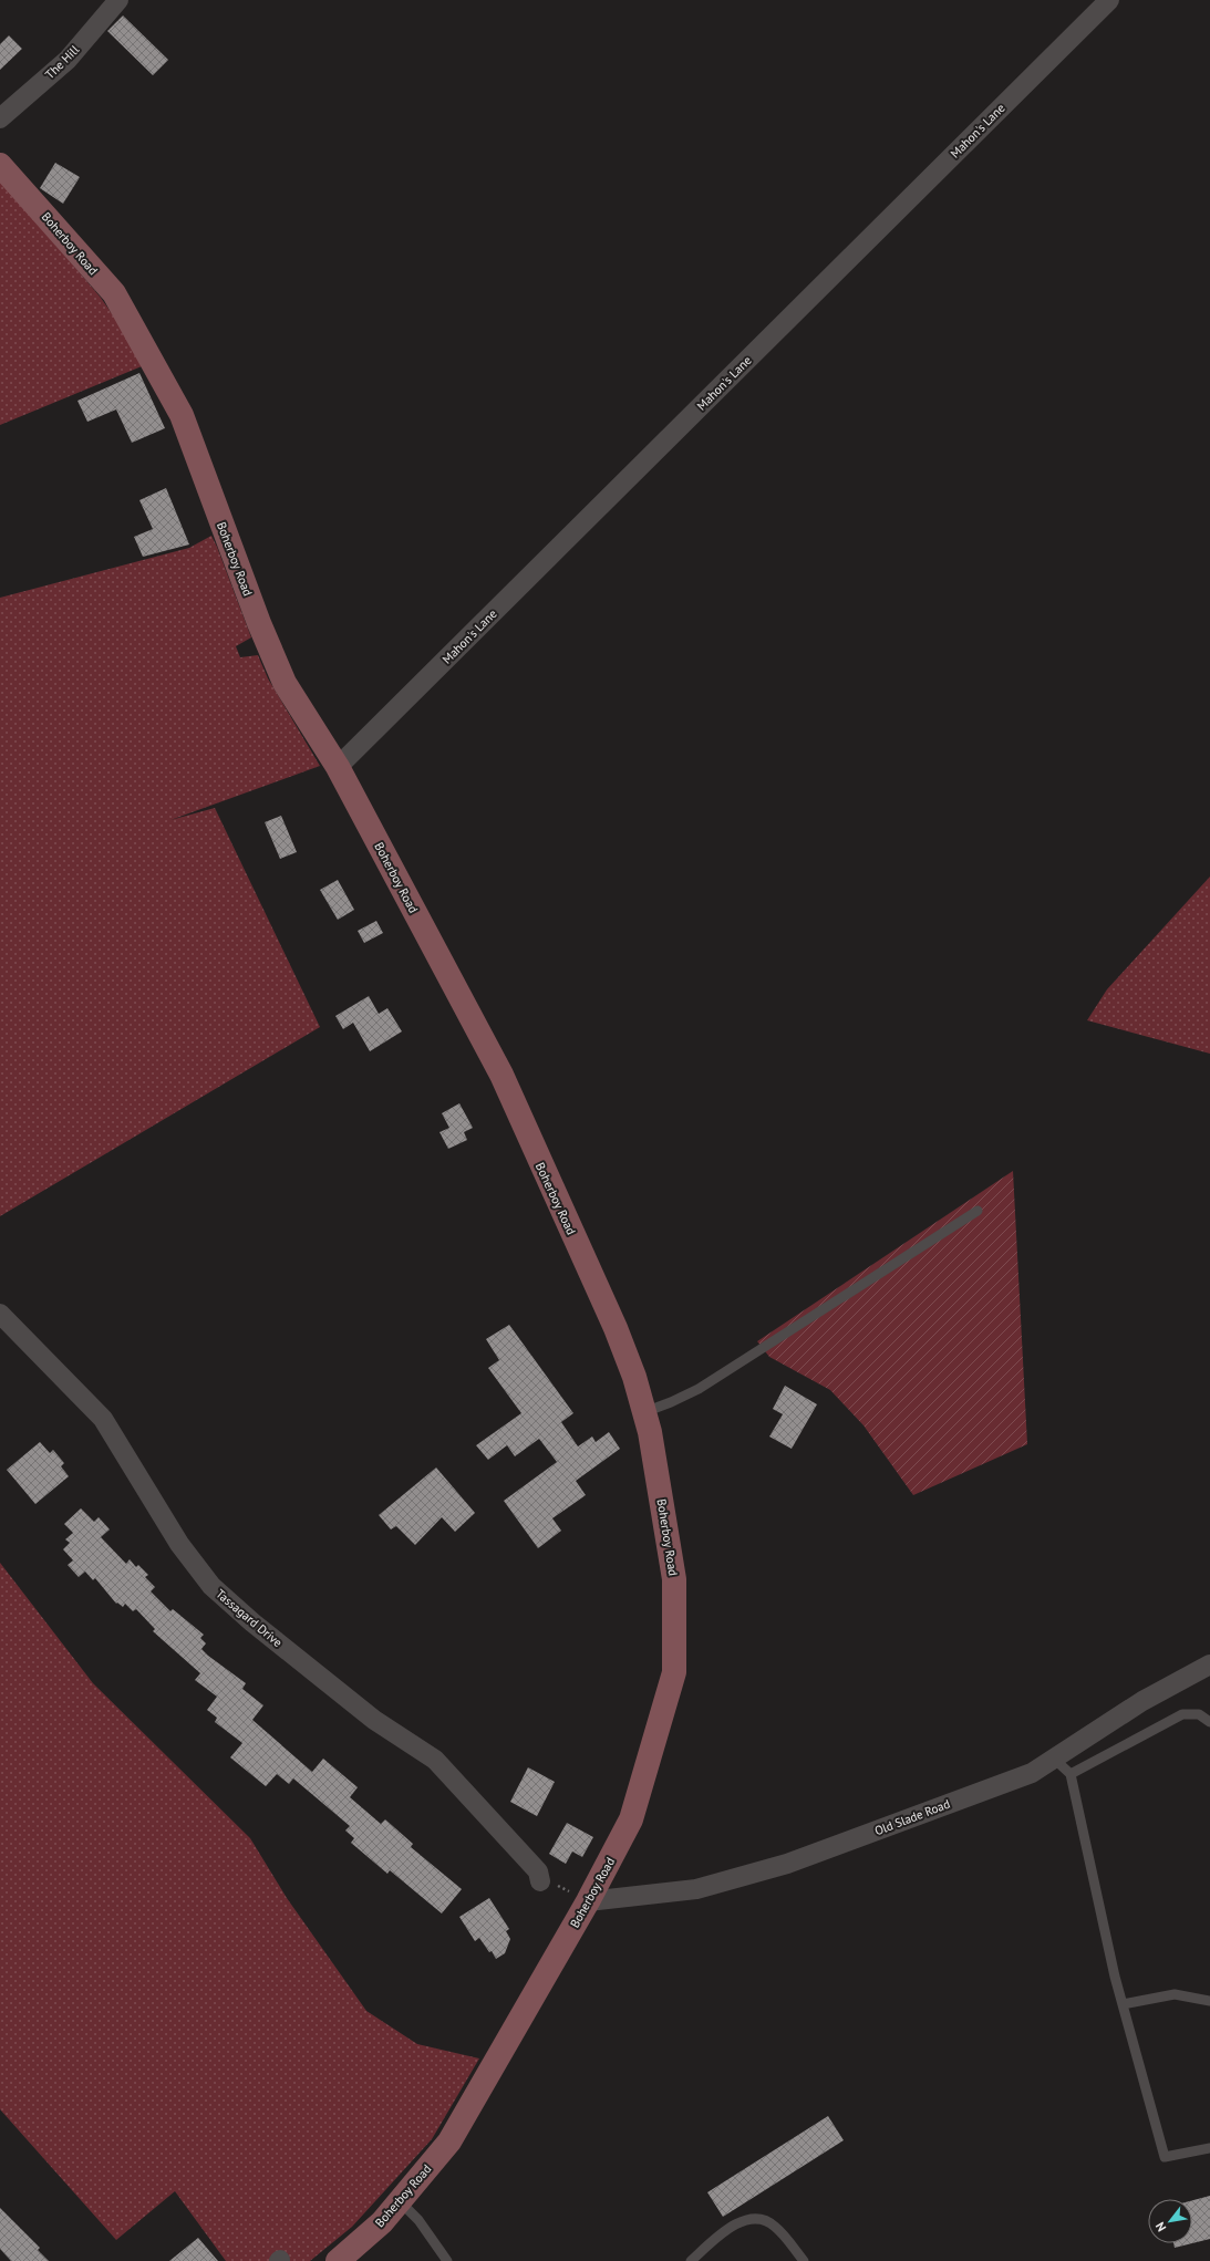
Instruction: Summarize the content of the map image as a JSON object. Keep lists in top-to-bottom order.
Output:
{
  "streets": {
    "street": [
      "The Hill",
      "Mahon's Lane",
      "Boherboy Road",
      "Tassagard Drive",
      "Old Slade Road"
    ]
  },
  "crossings": [
    ["Mahon's Lane", "Boherboy Road"],
    ["Boherboy Road", "Old Slade Road"]
  ],
  "north": "bottom left"
}
